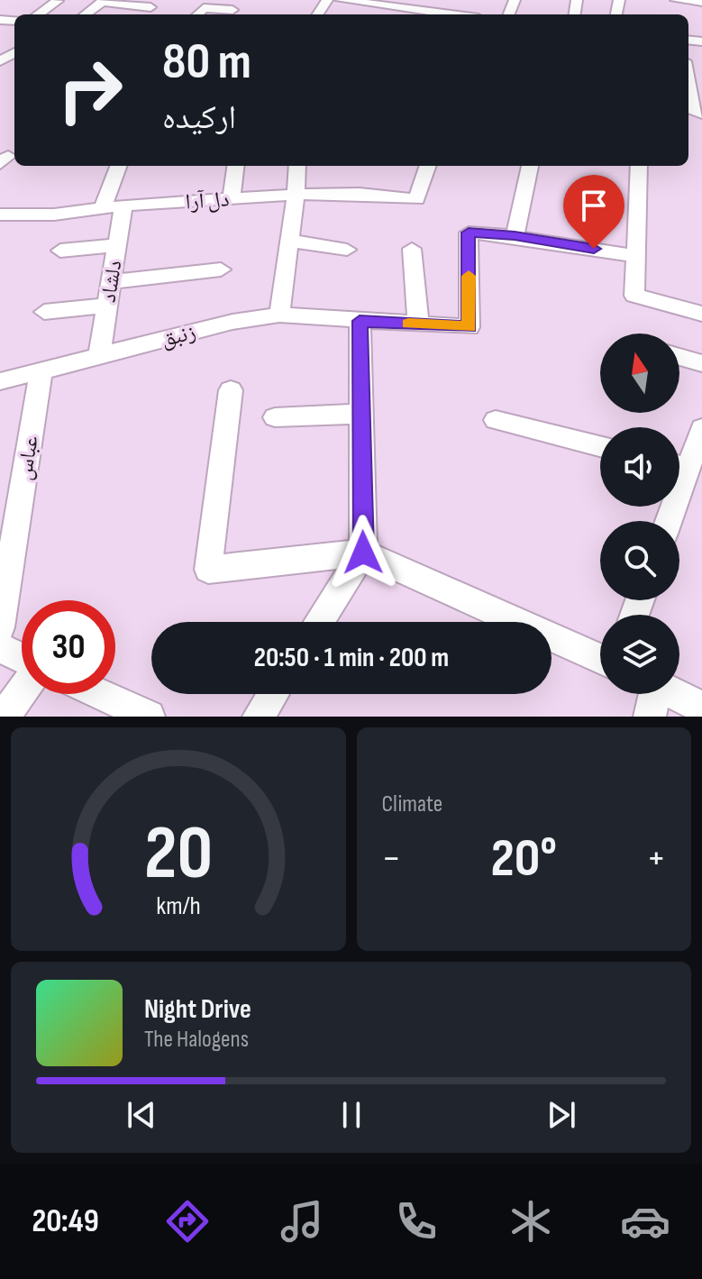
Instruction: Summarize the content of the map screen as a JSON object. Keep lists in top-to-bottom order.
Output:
{
  "streets": {
    "street": [
      "دل آرا",
      "دلشاد",
      "زنبق",
      "عباس"
    ]
  },
  "crossings": [
    ["دل آرا", "دلشاد"],
    ["دلشاد", "زنبق"],
    ["زنبق", "عباس"]
  ],
  "north": "top",
  "page": {
    "turn": ["80 m", "ارکیده"],
    "limit": "30",
    "trip": "20:50 · 1 min · 200 m",
    "tile": "Climate",
    "heat": ["−", "20°", "+"],
    "song": ["Night Drive", "The Halogens"],
    "tabs": "20:49",
    "gauge": ["20", "km/h"]
  }
}
